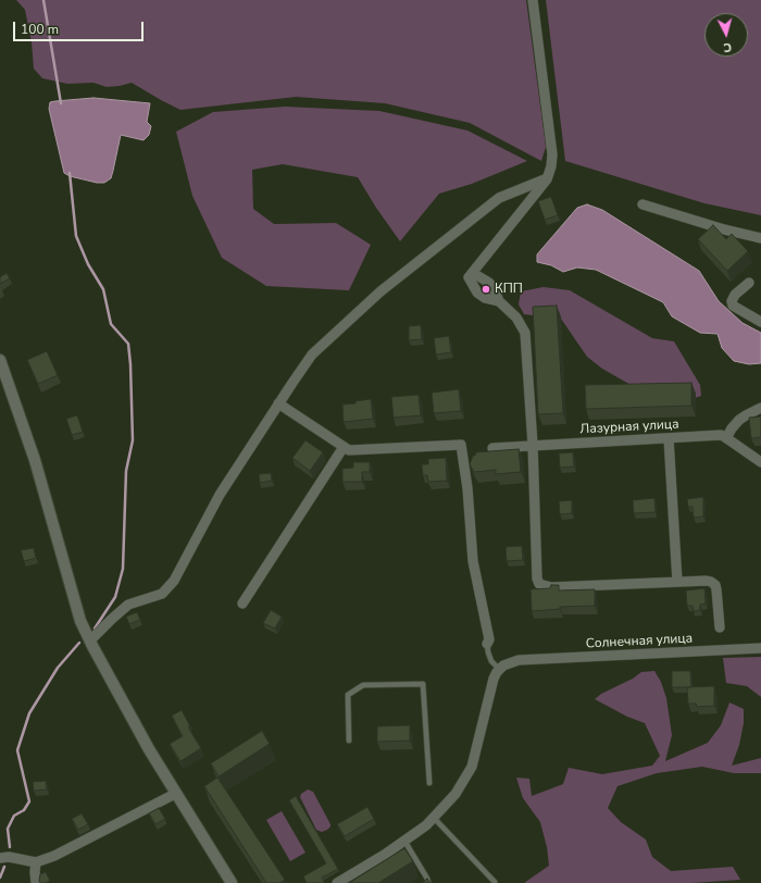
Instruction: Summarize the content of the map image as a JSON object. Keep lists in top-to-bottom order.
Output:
{
  "streets": {
    "street": ["Лазурная улица", "Солнечная улица"]
  },
  "places": ["КПП"],
  "scale_bar": "100 m",
  "north": "bottom"
}
